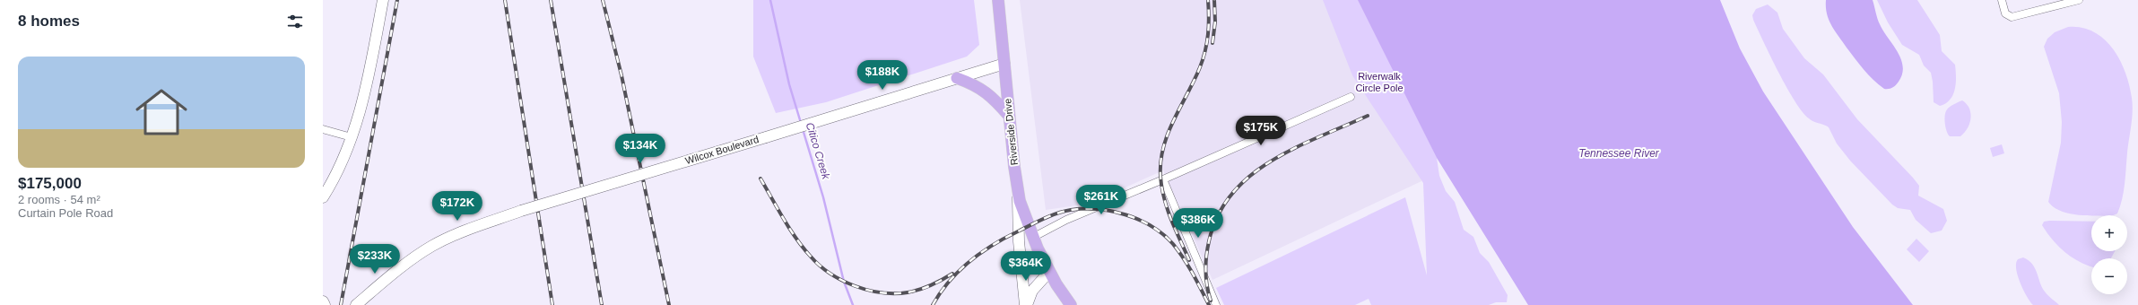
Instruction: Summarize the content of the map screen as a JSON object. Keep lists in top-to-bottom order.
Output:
{
  "streets": {
    "main road": ["Riverside Drive", "Wilcox Boulevard"]
  },
  "crossings": [
    ["Riverside Drive", "Wilcox Boulevard"]
  ],
  "water": ["Citico Creek", "Tennessee River"],
  "parks": ["Riverwalk Circle Pole"],
  "page": {
    "heading": "8 homes",
    "list": [
      {
        "name": "$175,000",
        "note": "2 rooms · 54 m² · Curtain Pole Road"
      }
    ],
    "price": [
      "$188K",
      "$175K",
      "$134K",
      "$261K",
      "$172K",
      "$386K",
      "$233K",
      "$364K"
    ],
    "map_buttons": ["+", "−"]
  }
}
